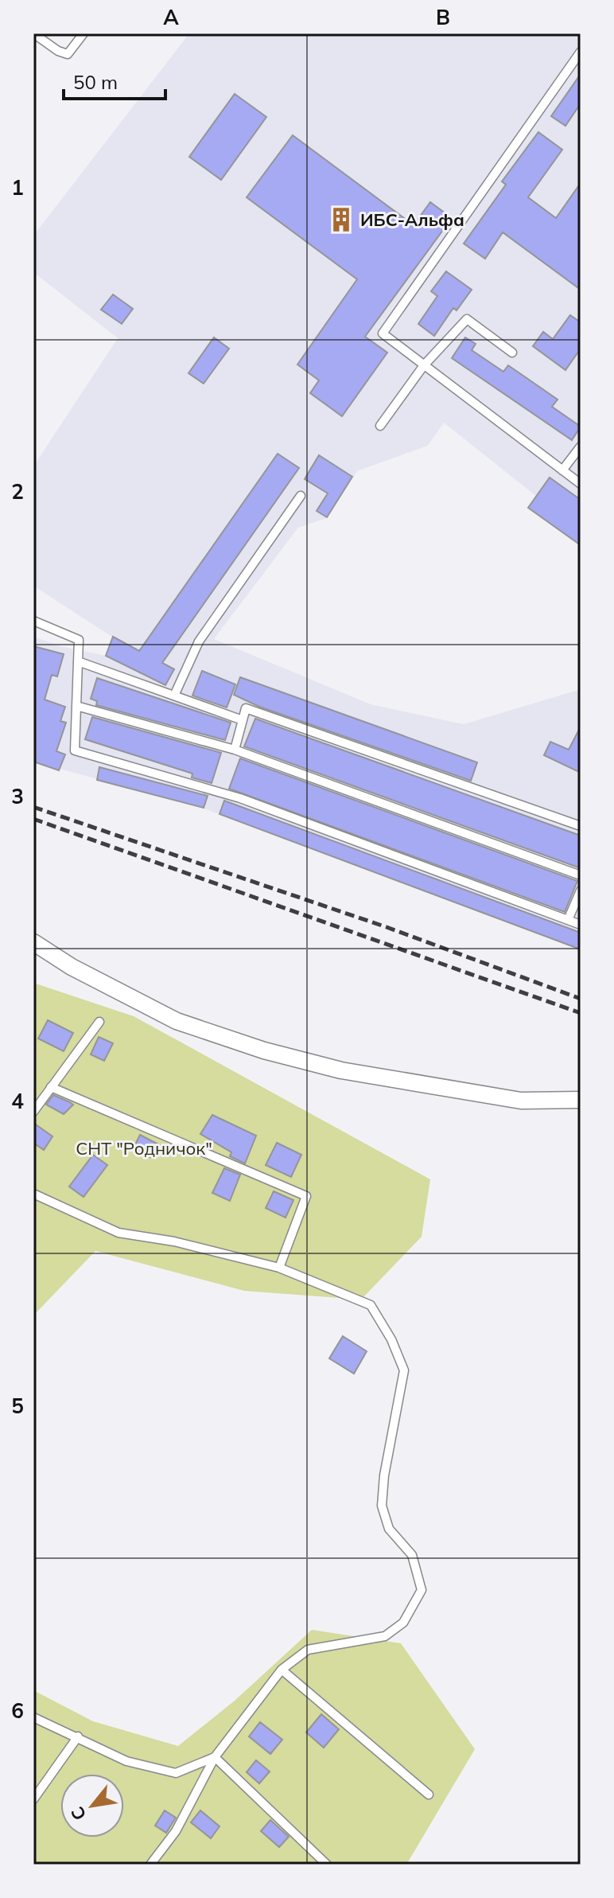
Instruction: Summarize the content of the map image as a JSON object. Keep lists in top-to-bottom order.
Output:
{
  "parks": ["СНТ \"Родничок\""],
  "places": {
    "building": ["ИБС-Альфа"]
  },
  "scale_bar": "50 m",
  "north": "bottom left",
  "grid": {
    "columns": ["A", "B"],
    "rows": [
      "1",
      "2",
      "3",
      "4",
      "5",
      "6"
    ]
  }
}
